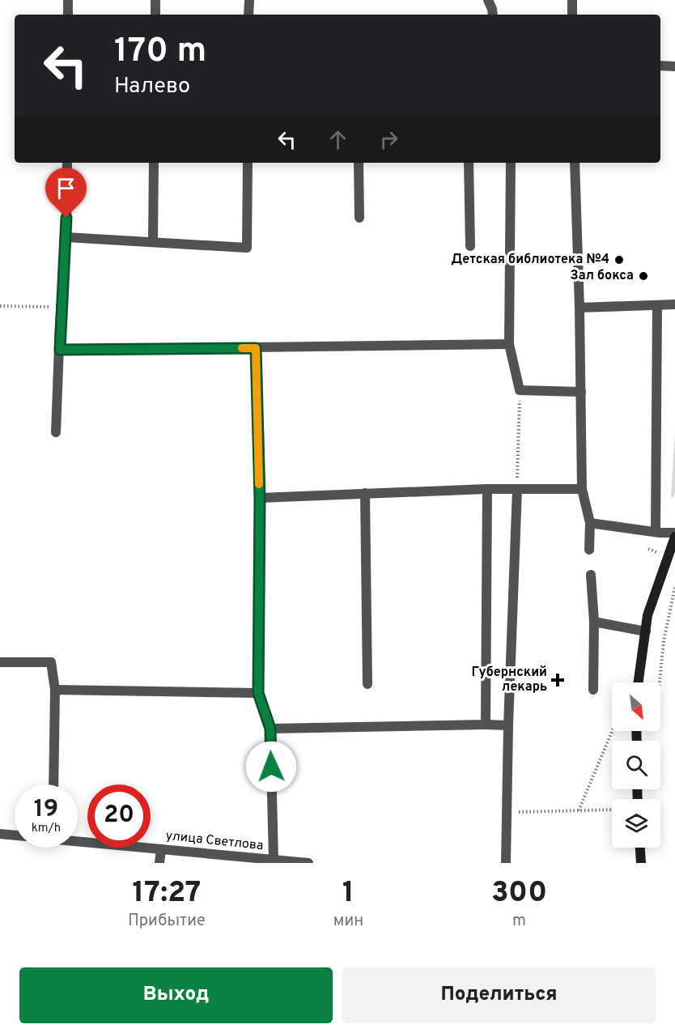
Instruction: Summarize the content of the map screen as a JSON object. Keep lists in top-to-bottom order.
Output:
{
  "streets": {
    "street": ["улица Светлова"]
  },
  "places": {
    "other": ["Детская библиотека №4", "Зал бокса"],
    "health": ["Губернский лекарь"]
  },
  "north": "bottom right",
  "page": {
    "turn": ["170 m", "Налево"],
    "speed": "19 km/h",
    "limit": "20",
    "eta": [
      "17:27",
      "Прибытие",
      "1",
      "мин",
      "300",
      "m"
    ],
    "buttons": ["Выход", "Поделиться"]
  }
}
